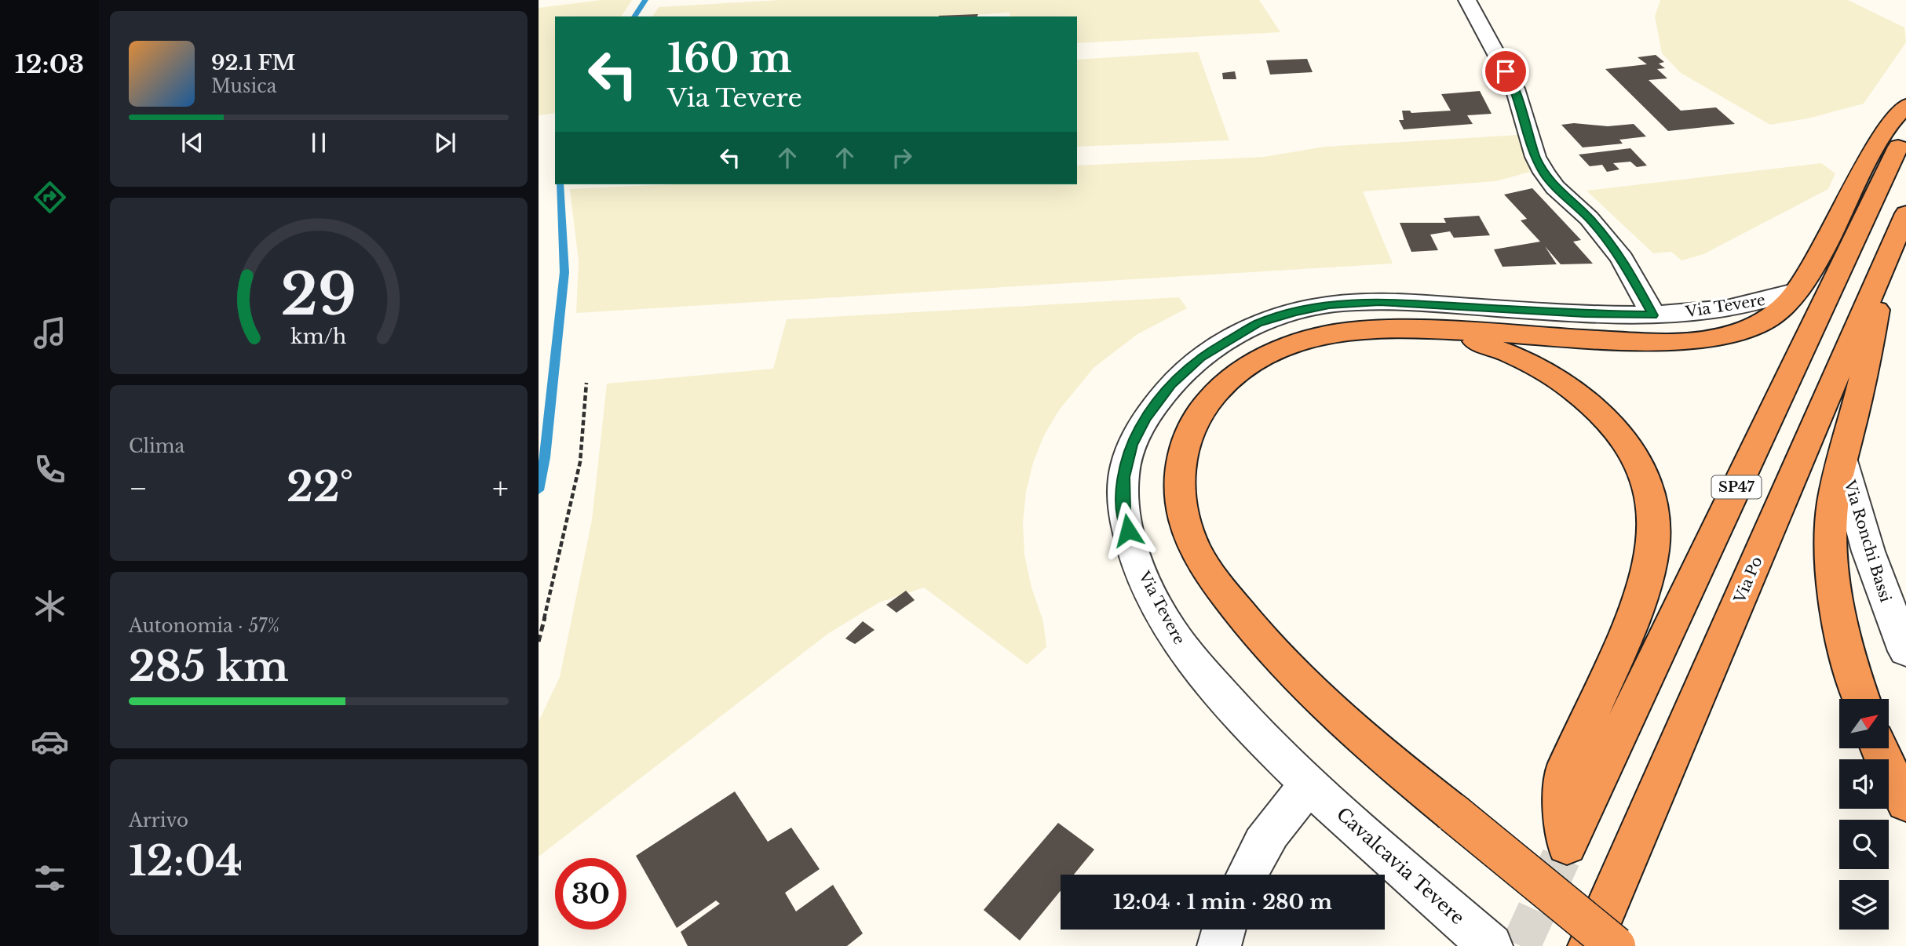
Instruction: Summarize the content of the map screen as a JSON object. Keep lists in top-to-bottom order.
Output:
{
  "streets": {
    "highway": ["SP47", "Via Po"],
    "street": ["Via Tevere", "Via Ronchi Bassi", "Cavalcavia Tevere"]
  },
  "crossings": [
    ["Via Tevere", "Cavalcavia Tevere"]
  ],
  "north": "top right",
  "page": {
    "tabs": "12:03",
    "turn": ["160 m", "Via Tevere"],
    "song": ["92.1 FM", "Musica"],
    "tile": [
      "Clima",
      ["Autonomia · 57%", "285 km"],
      ["Arrivo", "12:04"]
    ],
    "heat": ["−", "22°", "+"],
    "limit": "30",
    "trip": "12:04 · 1 min · 280 m",
    "gauge": ["29", "km/h"]
  }
}
